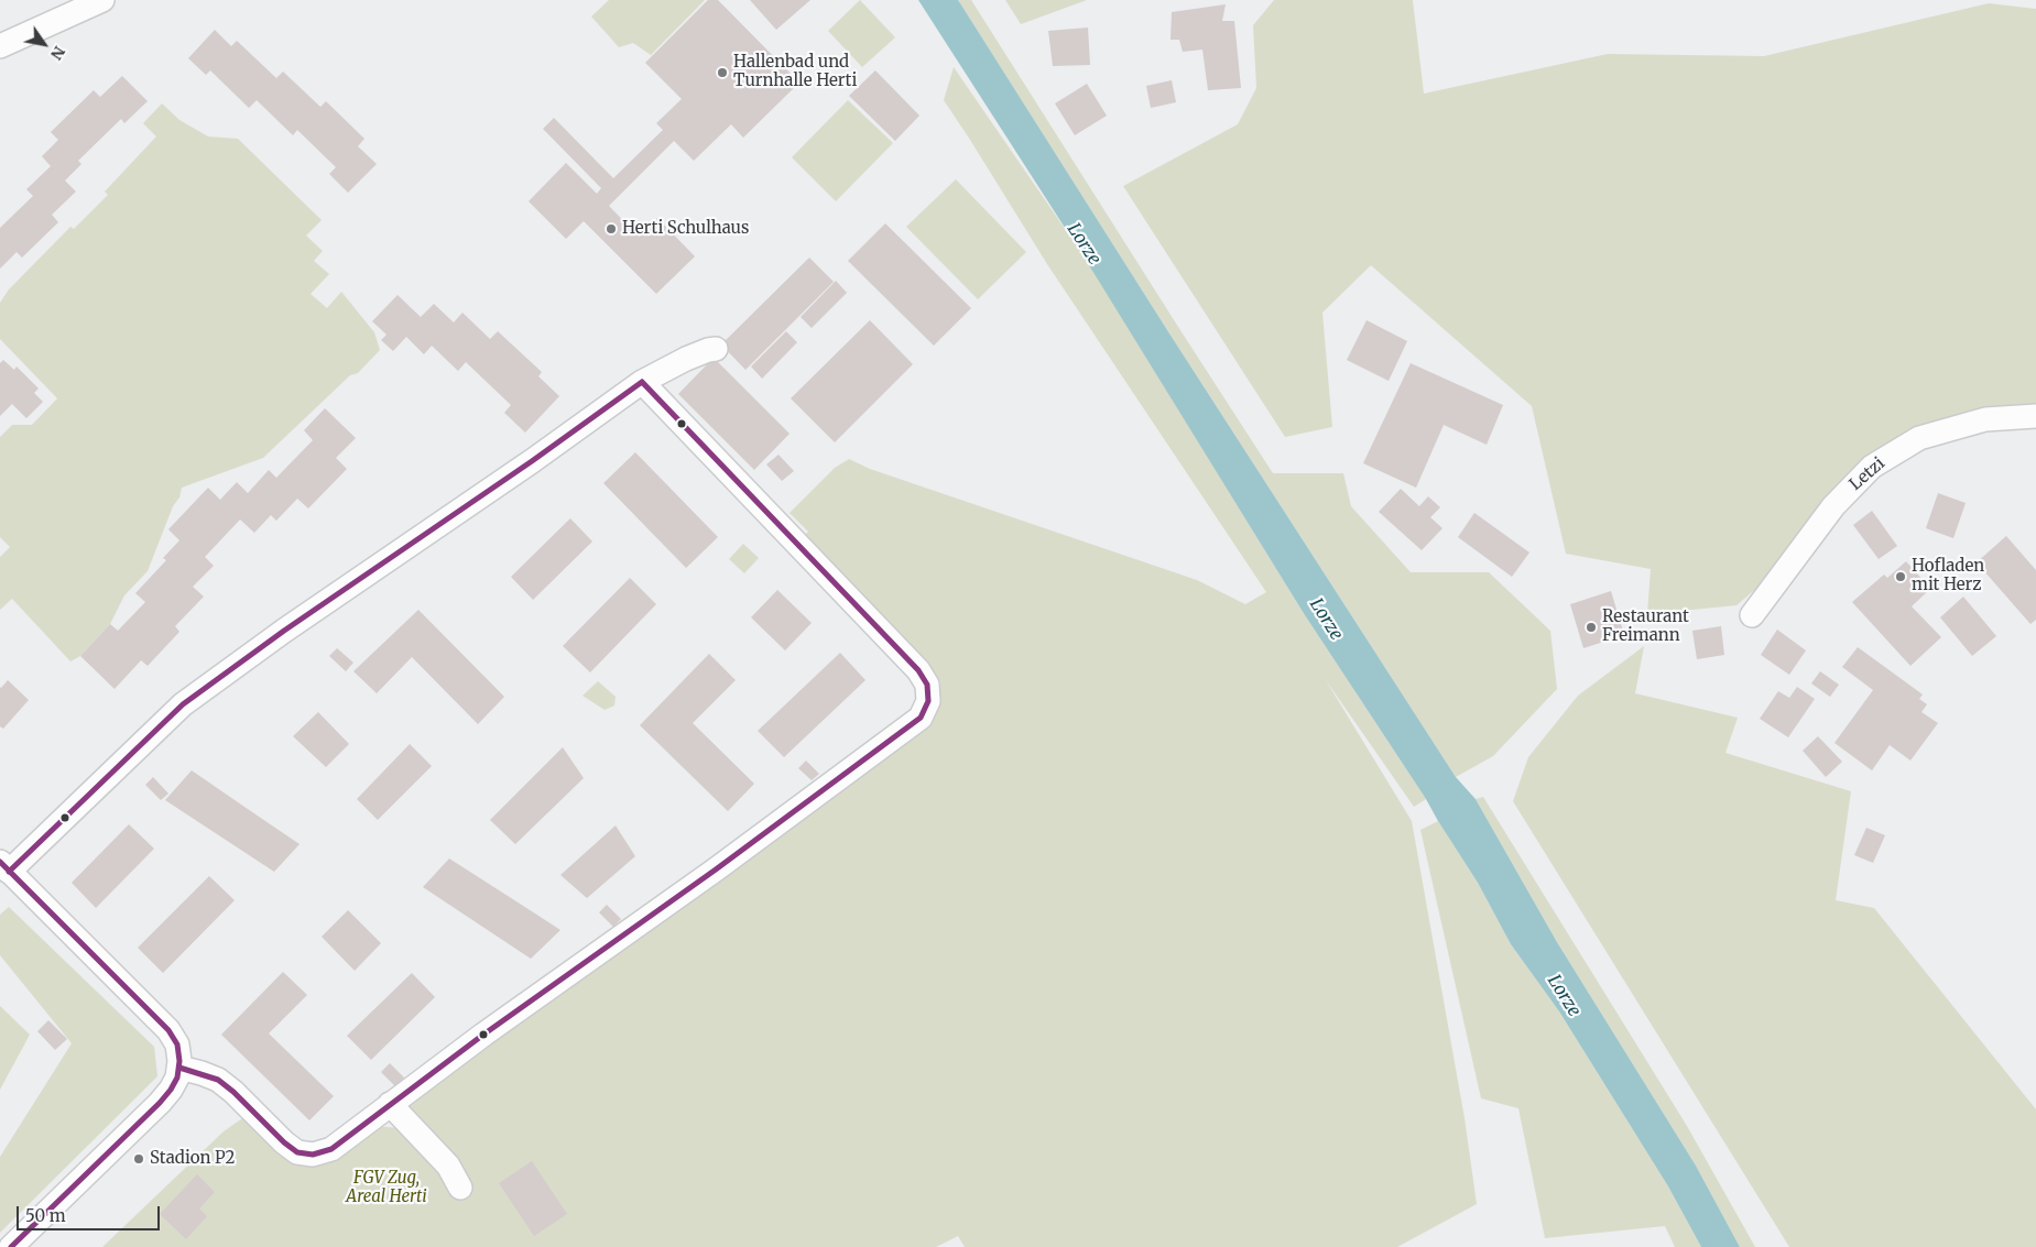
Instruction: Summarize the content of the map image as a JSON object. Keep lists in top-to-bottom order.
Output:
{
  "streets": {
    "street": ["Letzi"]
  },
  "water": ["Lorze"],
  "parks": ["FGV Zug, Areal Herti"],
  "places": [
    "Hallenbad und Turnhalle Herti",
    "Herti Schulhaus",
    "Hofladen mit Herz",
    "Restaurant Freimann",
    "Stadion P2"
  ],
  "scale_bar": "50 m",
  "north": "bottom right"
}
